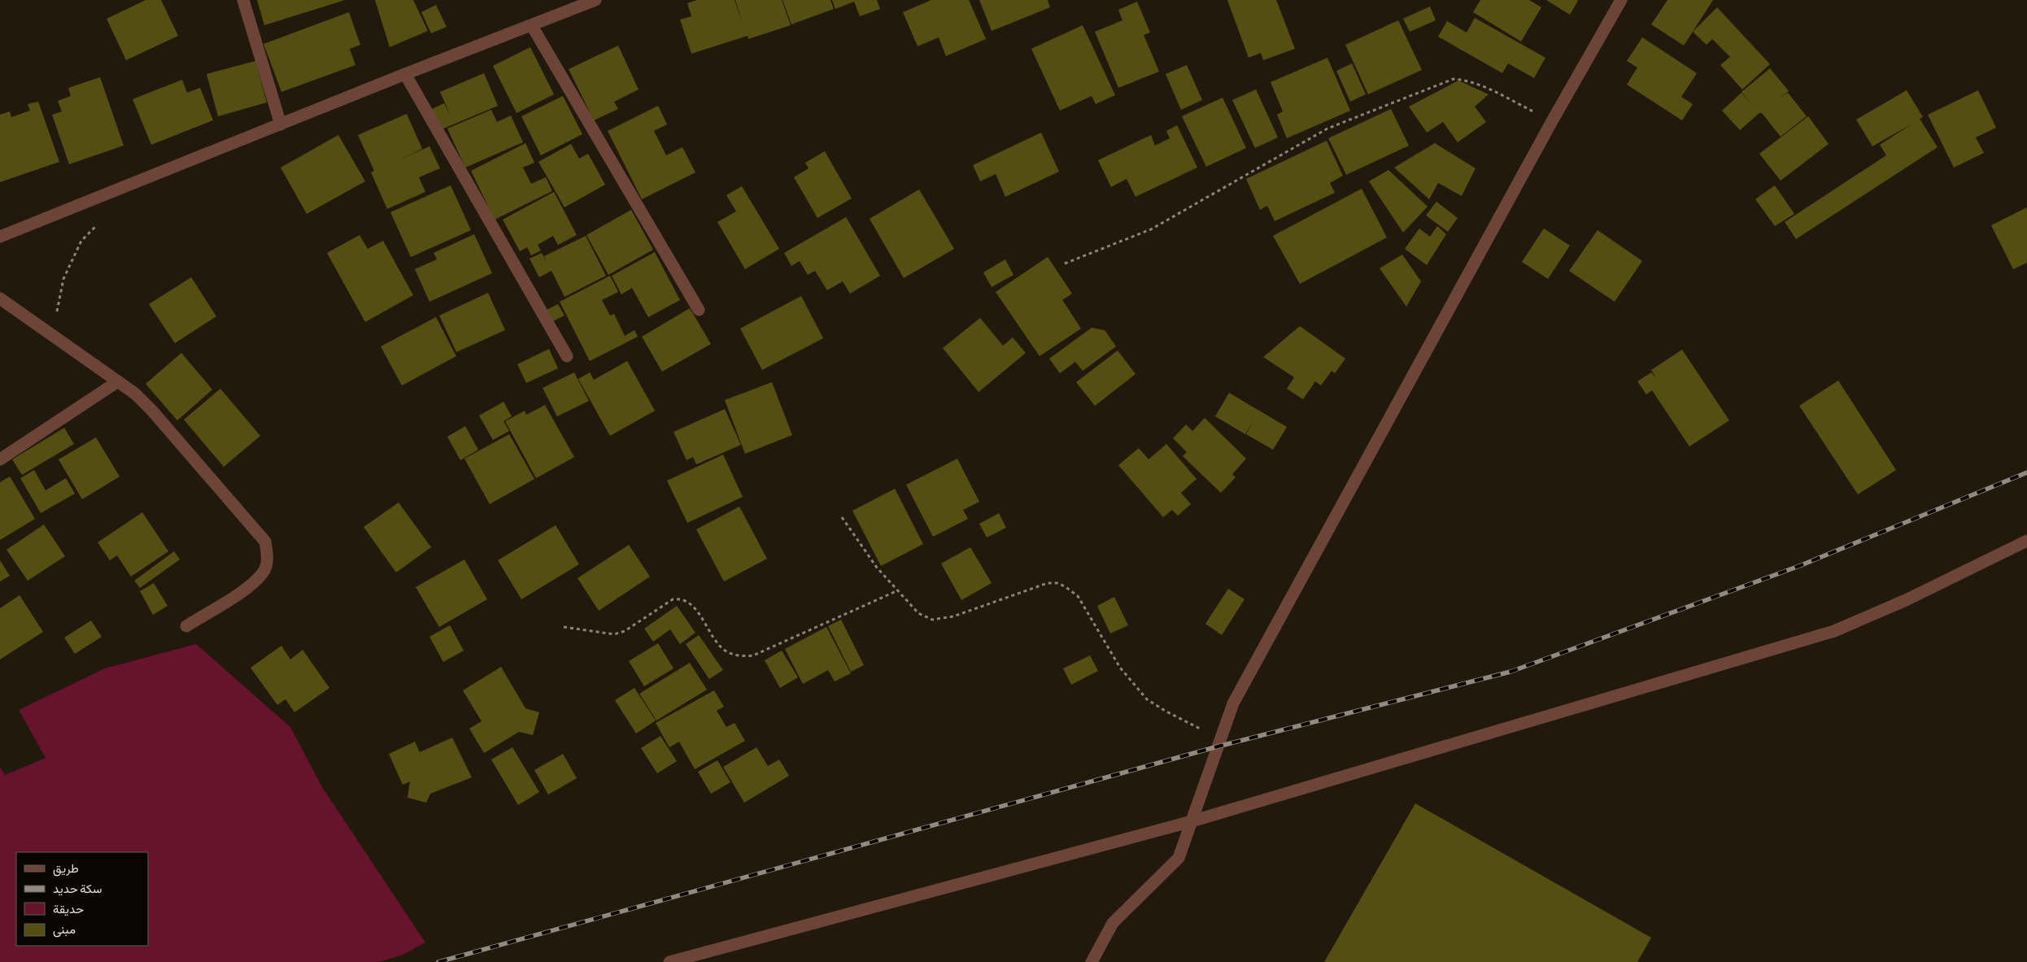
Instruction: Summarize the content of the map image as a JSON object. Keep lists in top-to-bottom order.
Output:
{
  "legend": [
    "طريق",
    "سكة حديد",
    "حديقة",
    "مبنى"
  ]
}
